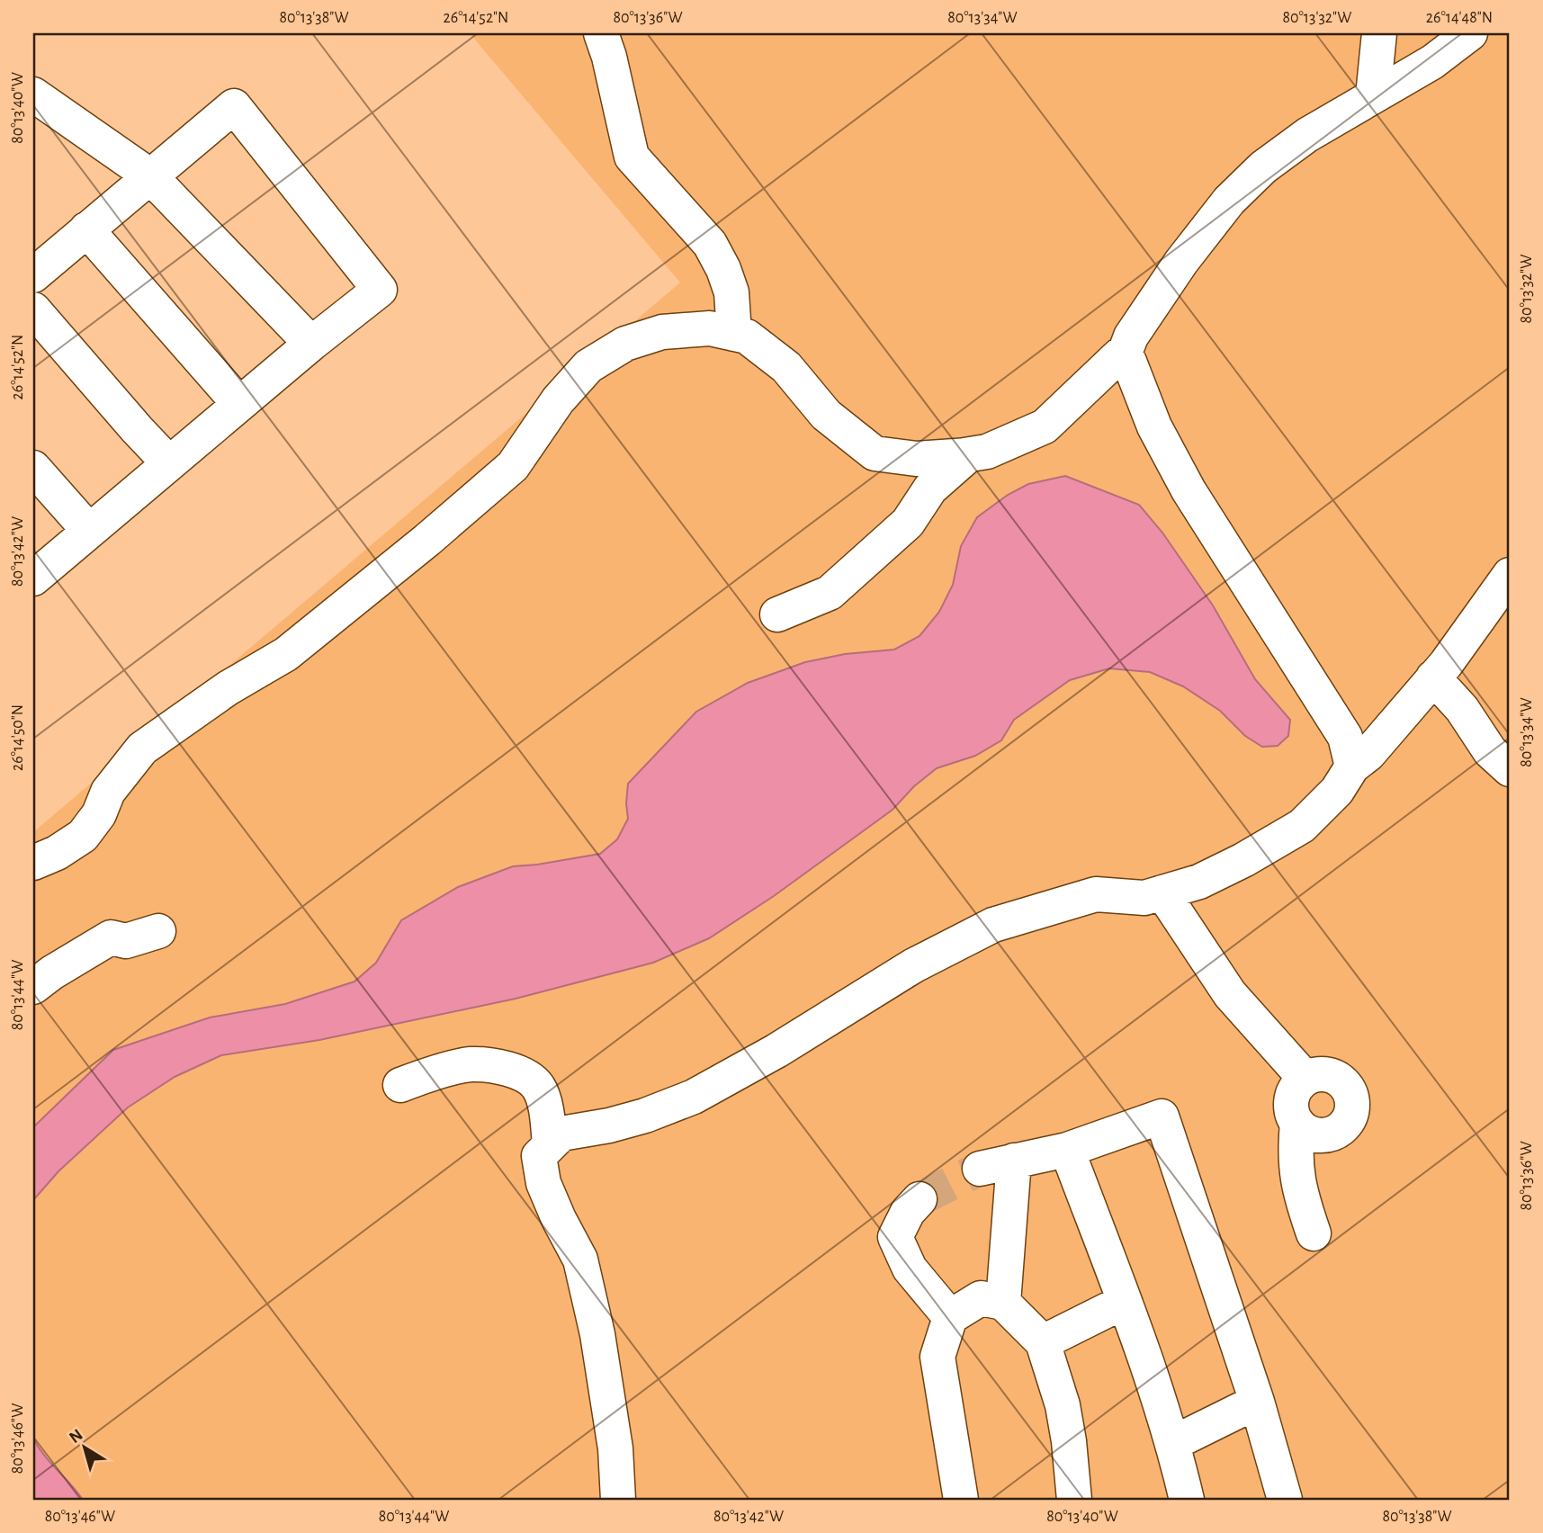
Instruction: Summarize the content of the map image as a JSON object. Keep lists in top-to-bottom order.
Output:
{
  "north": "top left",
  "coordinates": [
    "80°13'38\"W",
    "26°14'52\"N",
    "80°13'36\"W",
    "80°13'34\"W",
    "80°13'32\"W",
    "26°14'48\"N",
    "80°13'40\"W",
    "80°13'42\"W",
    "26°14'50\"N",
    "80°13'44\"W",
    "80°13'46\"W"
  ]
}
